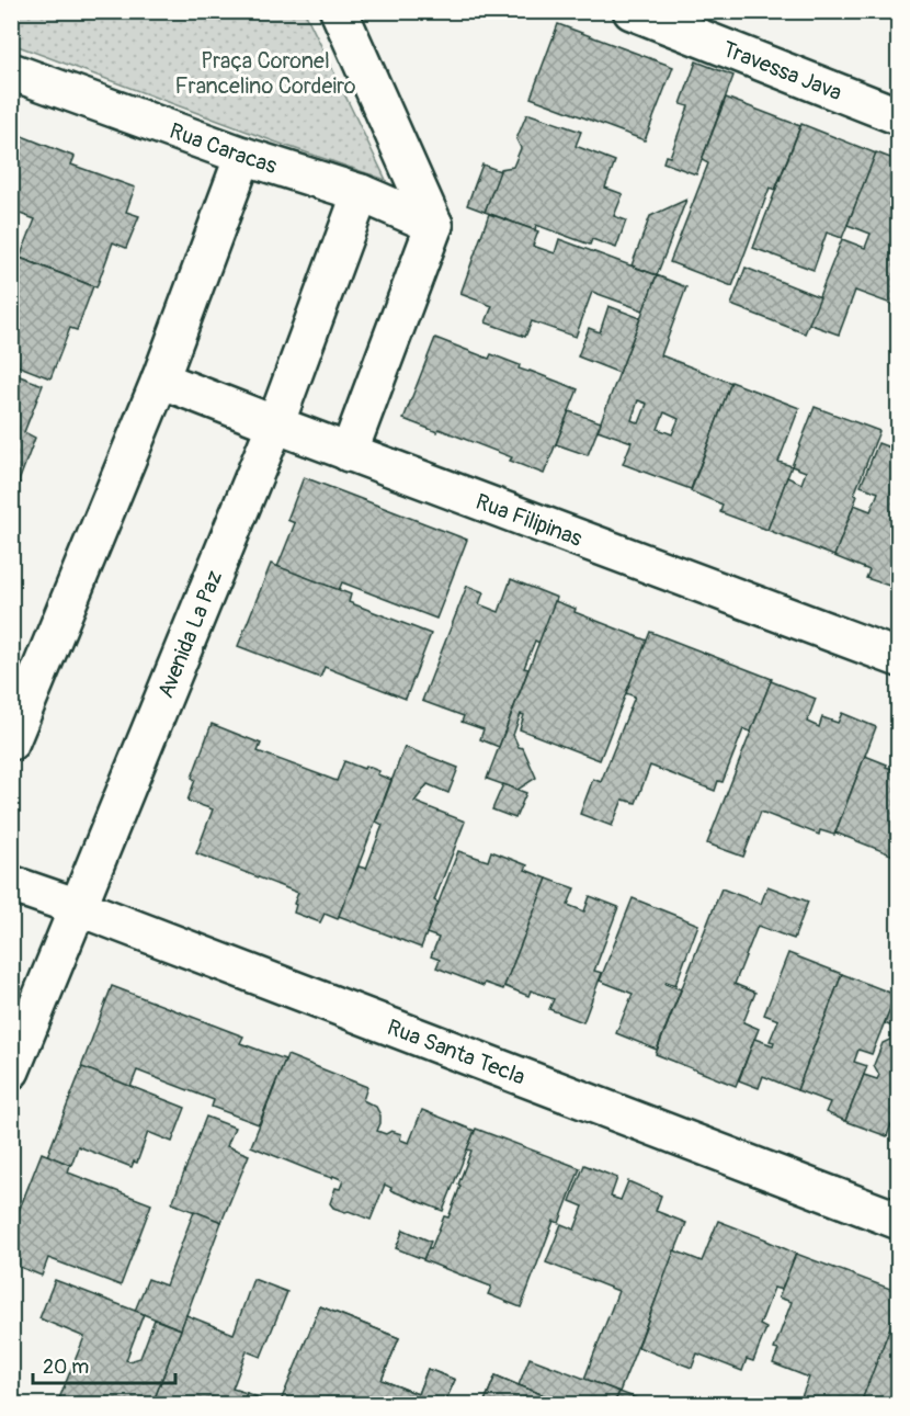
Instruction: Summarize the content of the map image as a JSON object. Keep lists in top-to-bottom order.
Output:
{
  "streets": {
    "street": [
      "Travessa Java",
      "Rua Caracas",
      "Rua Filipinas",
      "Avenida La Paz",
      "Rua Santa Tecla"
    ]
  },
  "crossings": [
    ["Rua Caracas", "Avenida La Paz"],
    ["Rua Filipinas", "Avenida La Paz"],
    ["Avenida La Paz", "Rua Santa Tecla"]
  ],
  "parks": ["Praça Coronel Francelino Cordeiro"],
  "scale_bar": "20 m"
}
